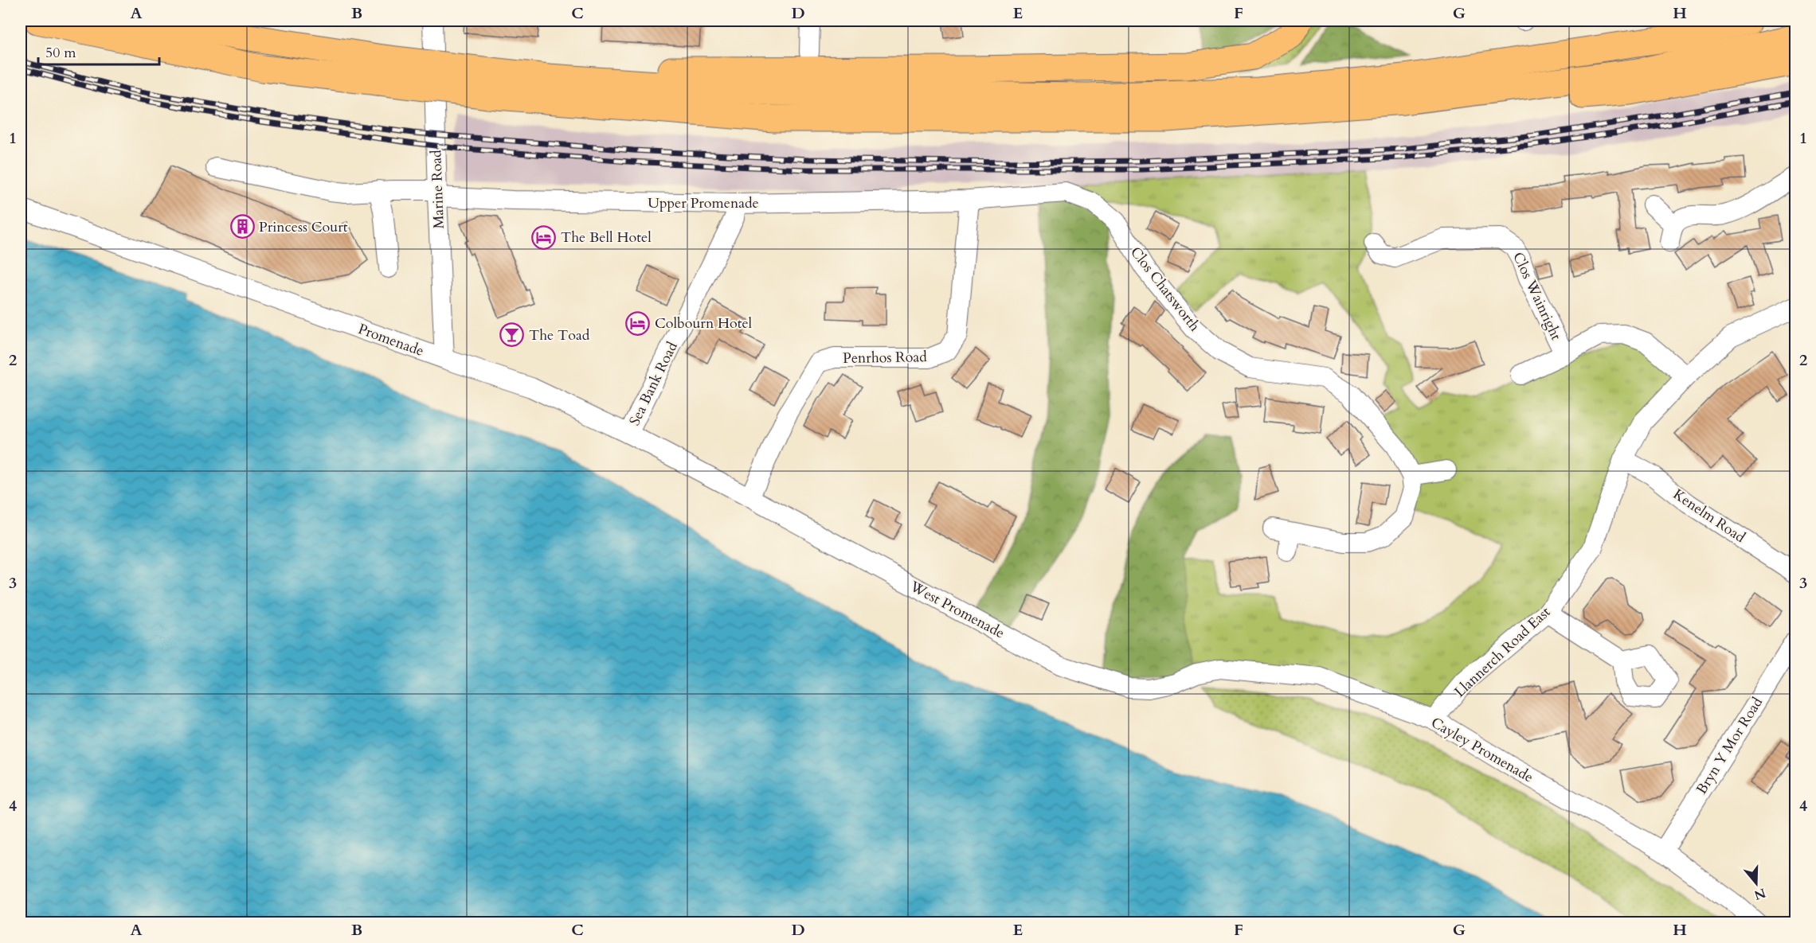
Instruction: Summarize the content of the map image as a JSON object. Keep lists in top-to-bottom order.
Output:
{
  "streets": {
    "street": [
      "Marine Road",
      "Upper Promenade",
      "Clos Chatsworth",
      "Clos Wainright",
      "Promenade",
      "Penrhos Road",
      "Sea Bank Road",
      "Kenelm Road",
      "West Promenade",
      "Llannerch Road East",
      "Bryn Y Mor Road",
      "Cayley Promenade"
    ]
  },
  "crossings": [
    ["Marine Road", "Upper Promenade"],
    ["Marine Road", "Promenade"],
    ["Upper Promenade", "Clos Chatsworth"],
    ["Upper Promenade", "Penrhos Road"],
    ["Upper Promenade", "Sea Bank Road"],
    ["Clos Chatsworth", "Penrhos Road"],
    ["Clos Wainright", "Llannerch Road East"],
    ["Promenade", "Penrhos Road"],
    ["Promenade", "Sea Bank Road"],
    ["Promenade", "West Promenade"],
    ["Penrhos Road", "West Promenade"],
    ["Kenelm Road", "Llannerch Road East"],
    ["West Promenade", "Cayley Promenade"],
    ["Llannerch Road East", "Cayley Promenade"],
    ["Bryn Y Mor Road", "Cayley Promenade"]
  ],
  "places": {
    "building": ["Princess Court"],
    "hotel": ["The Bell Hotel", "Colbourn Hotel"],
    "bar": ["The Toad"]
  },
  "scale_bar": "50 m",
  "north": "bottom",
  "grid": {
    "columns": [
      "A",
      "B",
      "C",
      "D",
      "E",
      "F",
      "G",
      "H"
    ],
    "rows": [
      "1",
      "2",
      "3",
      "4"
    ]
  }
}
